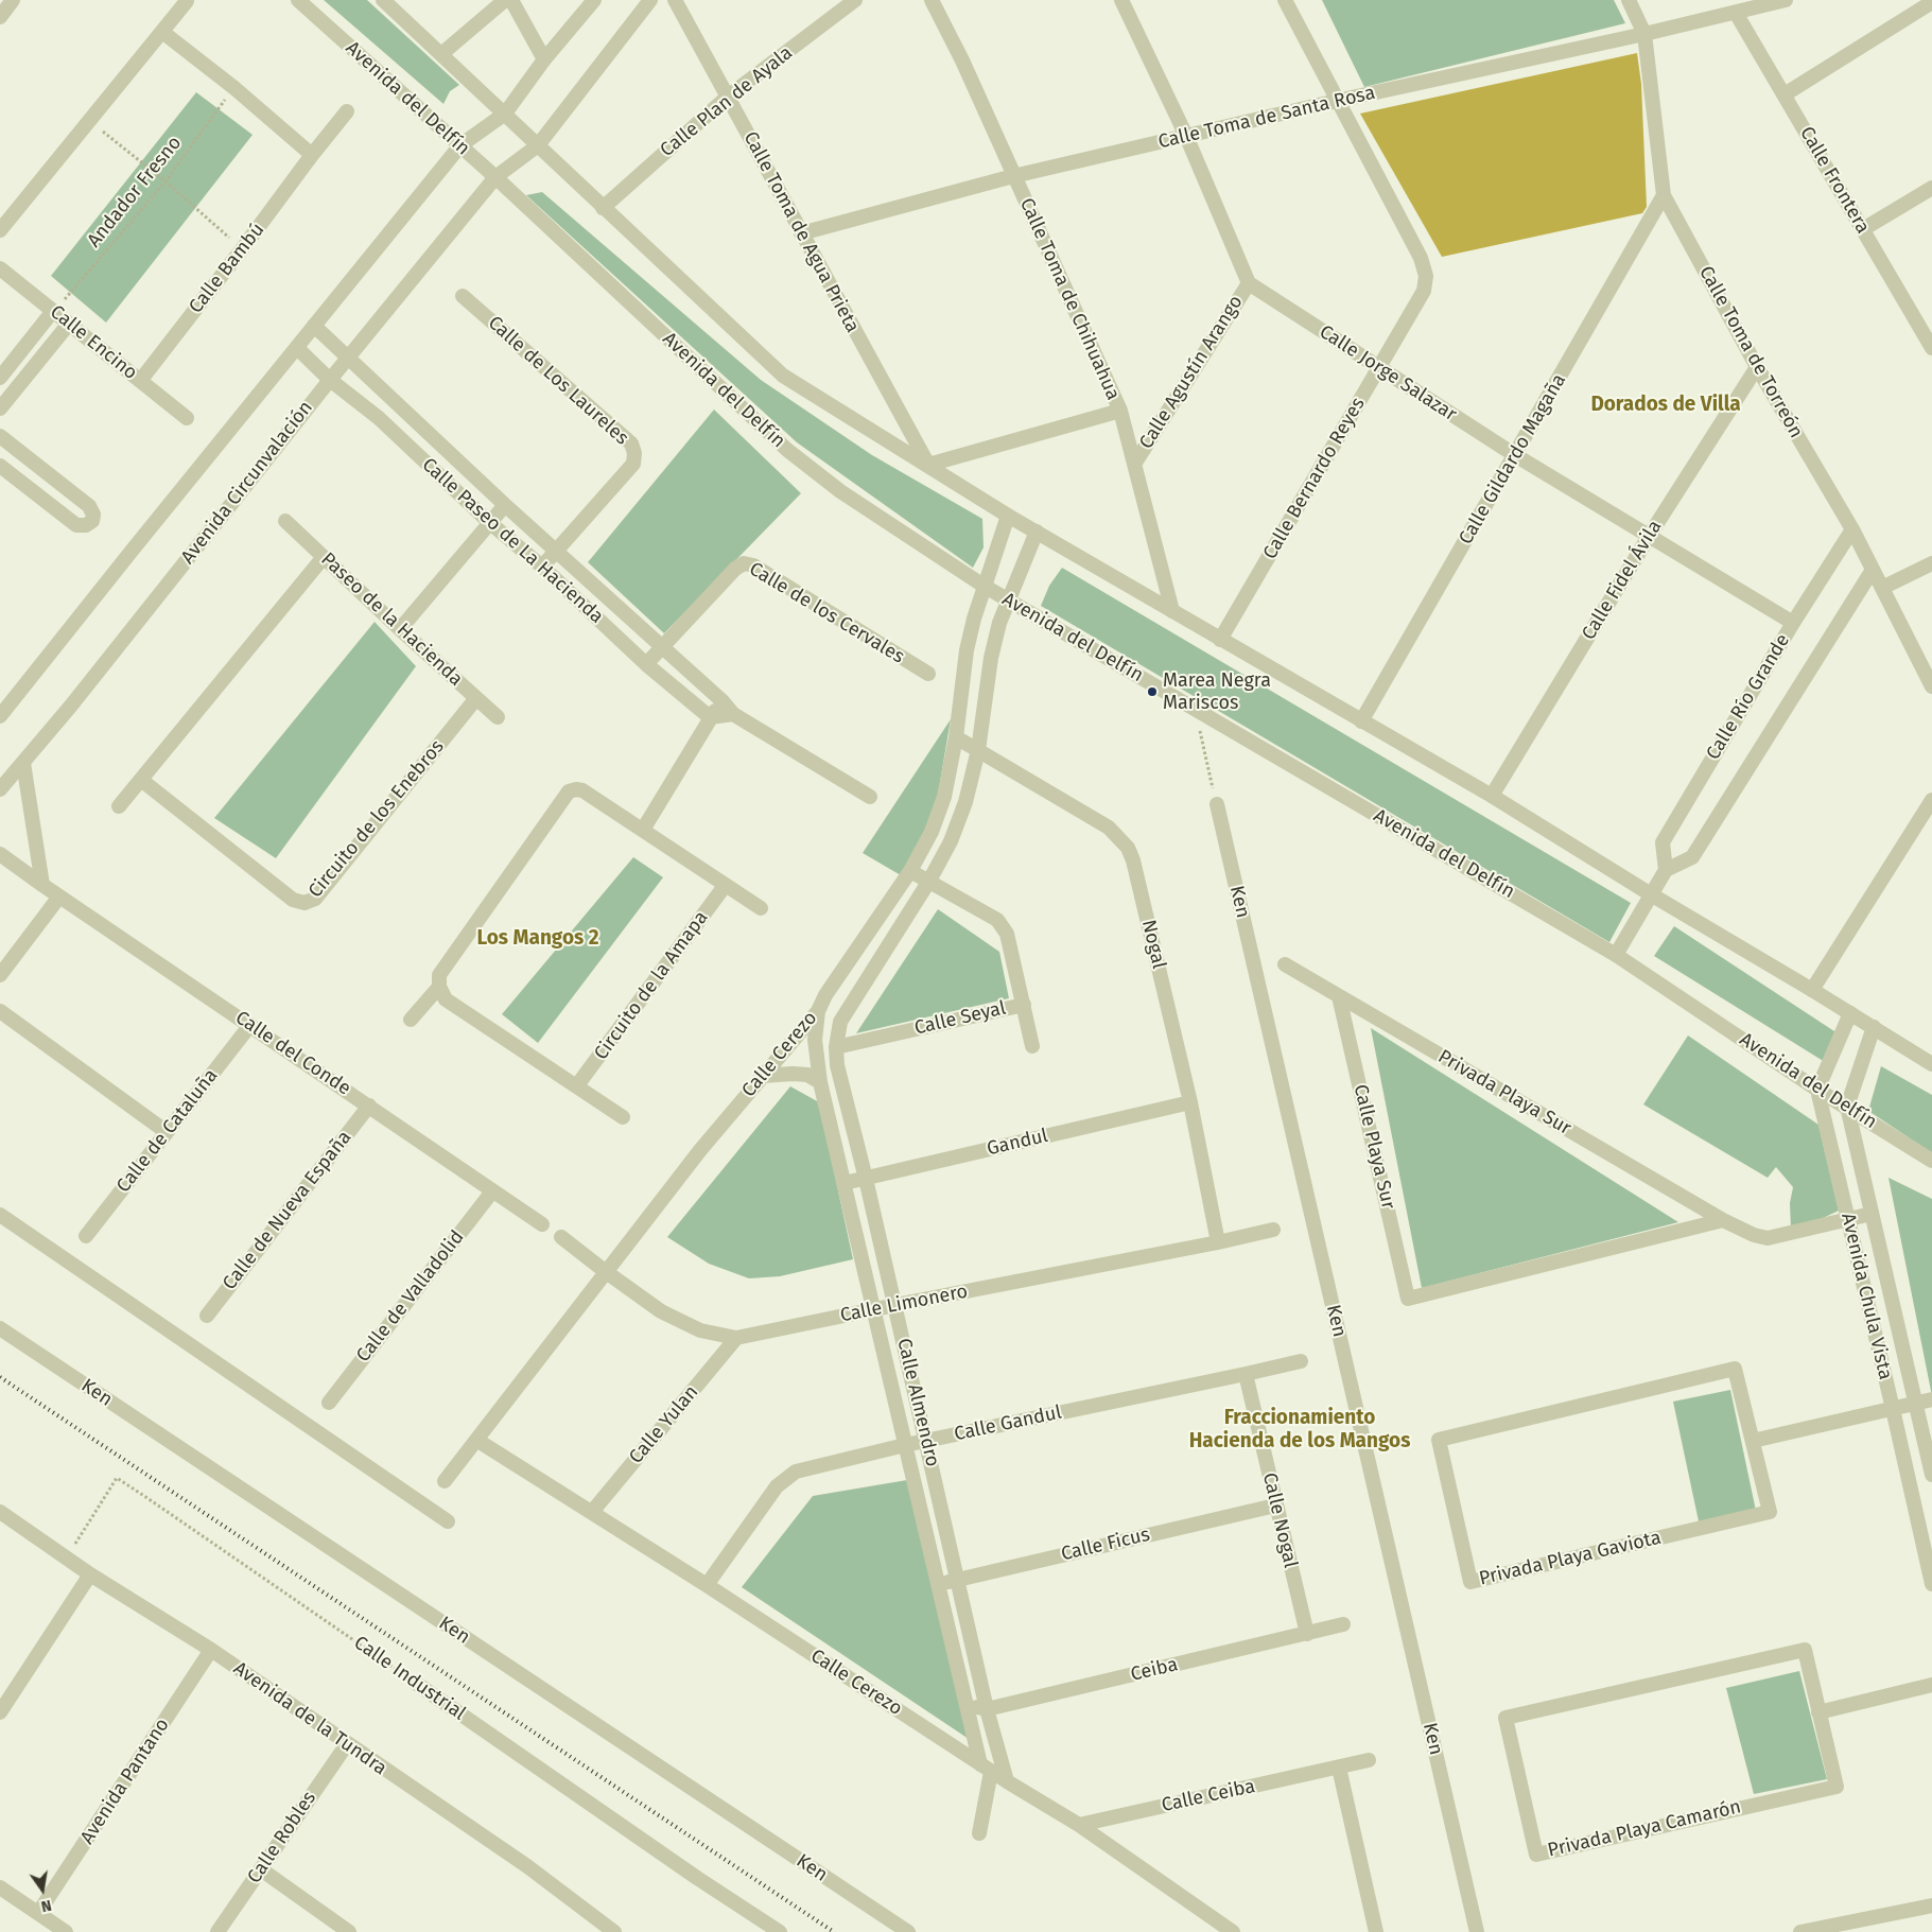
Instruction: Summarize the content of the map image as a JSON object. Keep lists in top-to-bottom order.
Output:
{
  "streets": {
    "street": [
      "Avenida del Delfín",
      "Calle Plan de Ayala",
      "Calle Toma de Santa Rosa",
      "Calle Frontera",
      "Calle Toma de Agua Prieta",
      "Calle Bambú",
      "Calle Toma de Chihuahua",
      "Calle Encino",
      "Calle Toma de Torreón",
      "Calle Agustín Arango",
      "Calle Jorge Salazar",
      "Calle de Los Laureles",
      "Calle Gildardo Magaña",
      "Calle Bernardo Reyes",
      "Avenida Circunvalación",
      "Calle Paseo de La Hacienda",
      "Calle Fidel Ávila",
      "Calle de los Cervales",
      "Paseo de la Hacienda",
      "Calle Río Grande",
      "Circuito de los Enebros",
      "Ken",
      "Nogal",
      "Circuito de la Amapa",
      "Calle Seyal",
      "Calle del Conde",
      "Calle Cerezo",
      "Privada Playa Sur",
      "Calle de Cataluña",
      "Gandul",
      "Calle Playa Sur",
      "Calle de Nueva España",
      "Calle de Valladolid",
      "Avenida Chula Vista",
      "Calle Limonero",
      "Calle Almendro",
      "Calle Gandul",
      "Calle Yulan",
      "Calle Nogal",
      "Calle Ficus",
      "Privada Playa Gaviota",
      "Ceiba",
      "Calle Industrial",
      "Avenida de la Tundra",
      "Avenida Pantano",
      "Calle Ceiba",
      "Privada Playa Camarón",
      "Calle Robles"
    ],
    "path": ["Andador Fresno"]
  },
  "crossings": [
    ["Avenida del Delfín", "Avenida Circunvalación"],
    ["Avenida del Delfín", "Calle Cerezo"],
    ["Avenida del Delfín", "Avenida Chula Vista"],
    ["Calle Plan de Ayala", "Calle Toma de Agua Prieta"],
    ["Calle Toma de Santa Rosa", "Calle Frontera"],
    ["Calle Toma de Santa Rosa", "Calle Toma de Agua Prieta"],
    ["Calle Toma de Santa Rosa", "Calle Toma de Chihuahua"],
    ["Calle Toma de Santa Rosa", "Calle Toma de Torreón"],
    ["Calle Toma de Santa Rosa", "Calle Bernardo Reyes"],
    ["Andador Fresno", "Calle Encino"],
    ["Calle Bambú", "Calle Encino"],
    ["Calle Toma de Chihuahua", "Calle Agustín Arango"],
    ["Calle Toma de Torreón", "Calle Gildardo Magaña"],
    ["Calle Toma de Torreón", "Calle Fidel Ávila"],
    ["Calle Toma de Torreón", "Calle Río Grande"],
    ["Calle Agustín Arango", "Calle Jorge Salazar"],
    ["Calle Jorge Salazar", "Calle Gildardo Magaña"],
    ["Calle Jorge Salazar", "Calle Bernardo Reyes"],
    ["Calle Jorge Salazar", "Calle Fidel Ávila"],
    ["Calle Jorge Salazar", "Calle Río Grande"],
    ["Calle de Los Laureles", "Calle Paseo de La Hacienda"],
    ["Avenida Circunvalación", "Calle Paseo de La Hacienda"],
    ["Calle Paseo de La Hacienda", "Calle de los Cervales"],
    ["Paseo de la Hacienda", "Circuito de los Enebros"],
    ["Nogal", "Calle Cerezo"],
    ["Nogal", "Gandul"],
    ["Nogal", "Calle Limonero"],
    ["Calle Seyal", "Calle Cerezo"],
    ["Calle Seyal", "Calle Almendro"],
    ["Calle del Conde", "Calle de Cataluña"],
    ["Calle del Conde", "Calle de Nueva España"],
    ["Calle del Conde", "Calle de Valladolid"],
    ["Calle Cerezo", "Calle Limonero"],
    ["Calle Cerezo", "Calle Almendro"],
    ["Calle Cerezo", "Calle Gandul"],
    ["Calle Cerezo", "Calle Yulan"],
    ["Calle Cerezo", "Calle Ceiba"],
    ["Privada Playa Sur", "Calle Playa Sur"],
    ["Privada Playa Sur", "Avenida Chula Vista"],
    ["Gandul", "Calle Almendro"],
    ["Calle Limonero", "Calle Almendro"],
    ["Calle Limonero", "Calle Yulan"],
    ["Calle Almendro", "Calle Gandul"],
    ["Calle Almendro", "Calle Ficus"],
    ["Calle Almendro", "Ceiba"],
    ["Calle Gandul", "Calle Nogal"],
    ["Calle Nogal", "Calle Ficus"],
    ["Calle Nogal", "Ceiba"],
    ["Calle Industrial", "Avenida de la Tundra"],
    ["Avenida de la Tundra", "Avenida Pantano"],
    ["Avenida de la Tundra", "Calle Robles"]
  ],
  "districts": ["Dorados de Villa", "Los Mangos 2", "Fraccionamiento Hacienda de los Mangos"],
  "places": ["Marea Negra Mariscos"],
  "north": "bottom"
}
